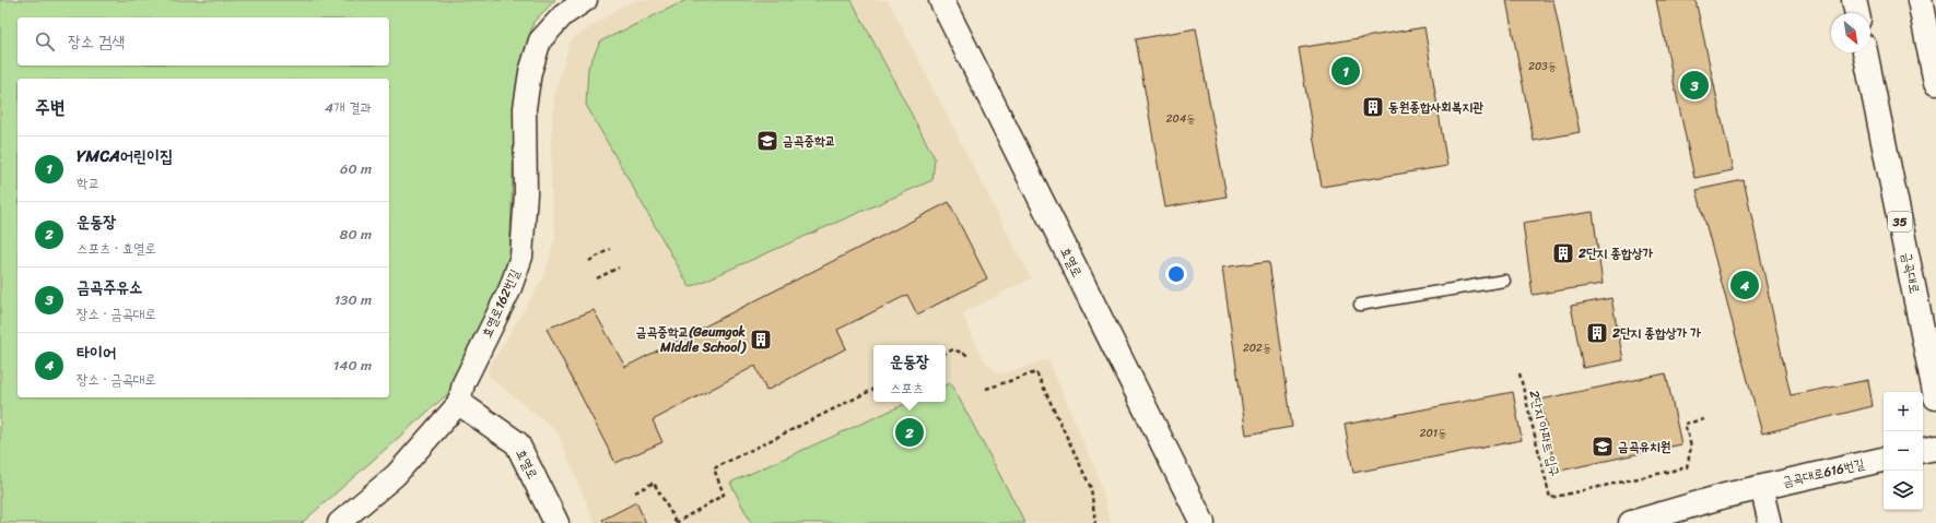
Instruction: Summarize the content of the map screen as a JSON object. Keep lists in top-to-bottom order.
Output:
{
  "streets": {
    "main road": [
      "35",
      "효열로",
      "금곡대로",
      "금곡대로616번길"
    ],
    "street": ["효열로162번길"],
    "path": ["2단지 아파트 입구"]
  },
  "crossings": [
    ["효열로", "효열로162번길"]
  ],
  "places": {
    "building": [
      "동원종합사회복지관",
      "2단지 종합상가",
      "2단지 종합상가 가",
      "금곡중학교(Geumgok Middle School)"
    ],
    "school or university": ["금곡중학교", "금곡유치원"]
  },
  "house_numbers": [
    "203동",
    "204동",
    "202동",
    "201동"
  ],
  "north": "bottom right",
  "page": {
    "search": "장소 검색",
    "pins": [
      "1",
      "3",
      "4",
      "2"
    ],
    "heading": ["주변", "4개 결과"],
    "list": [
      {
        "mark": "1",
        "name": "YMCA어린이집",
        "note": "학교",
        "value": "60 m"
      },
      {
        "mark": "2",
        "name": "운동장",
        "note": "스포츠 · 효열로",
        "value": "80 m"
      },
      {
        "mark": "3",
        "name": "금곡주유소",
        "note": "장소 · 금곡대로",
        "value": "130 m"
      },
      {
        "mark": "4",
        "name": "타이어",
        "note": "장소 · 금곡대로",
        "value": "140 m"
      }
    ],
    "popup": ["운동장", "스포츠"],
    "map_buttons": ["+", "−"]
  }
}
